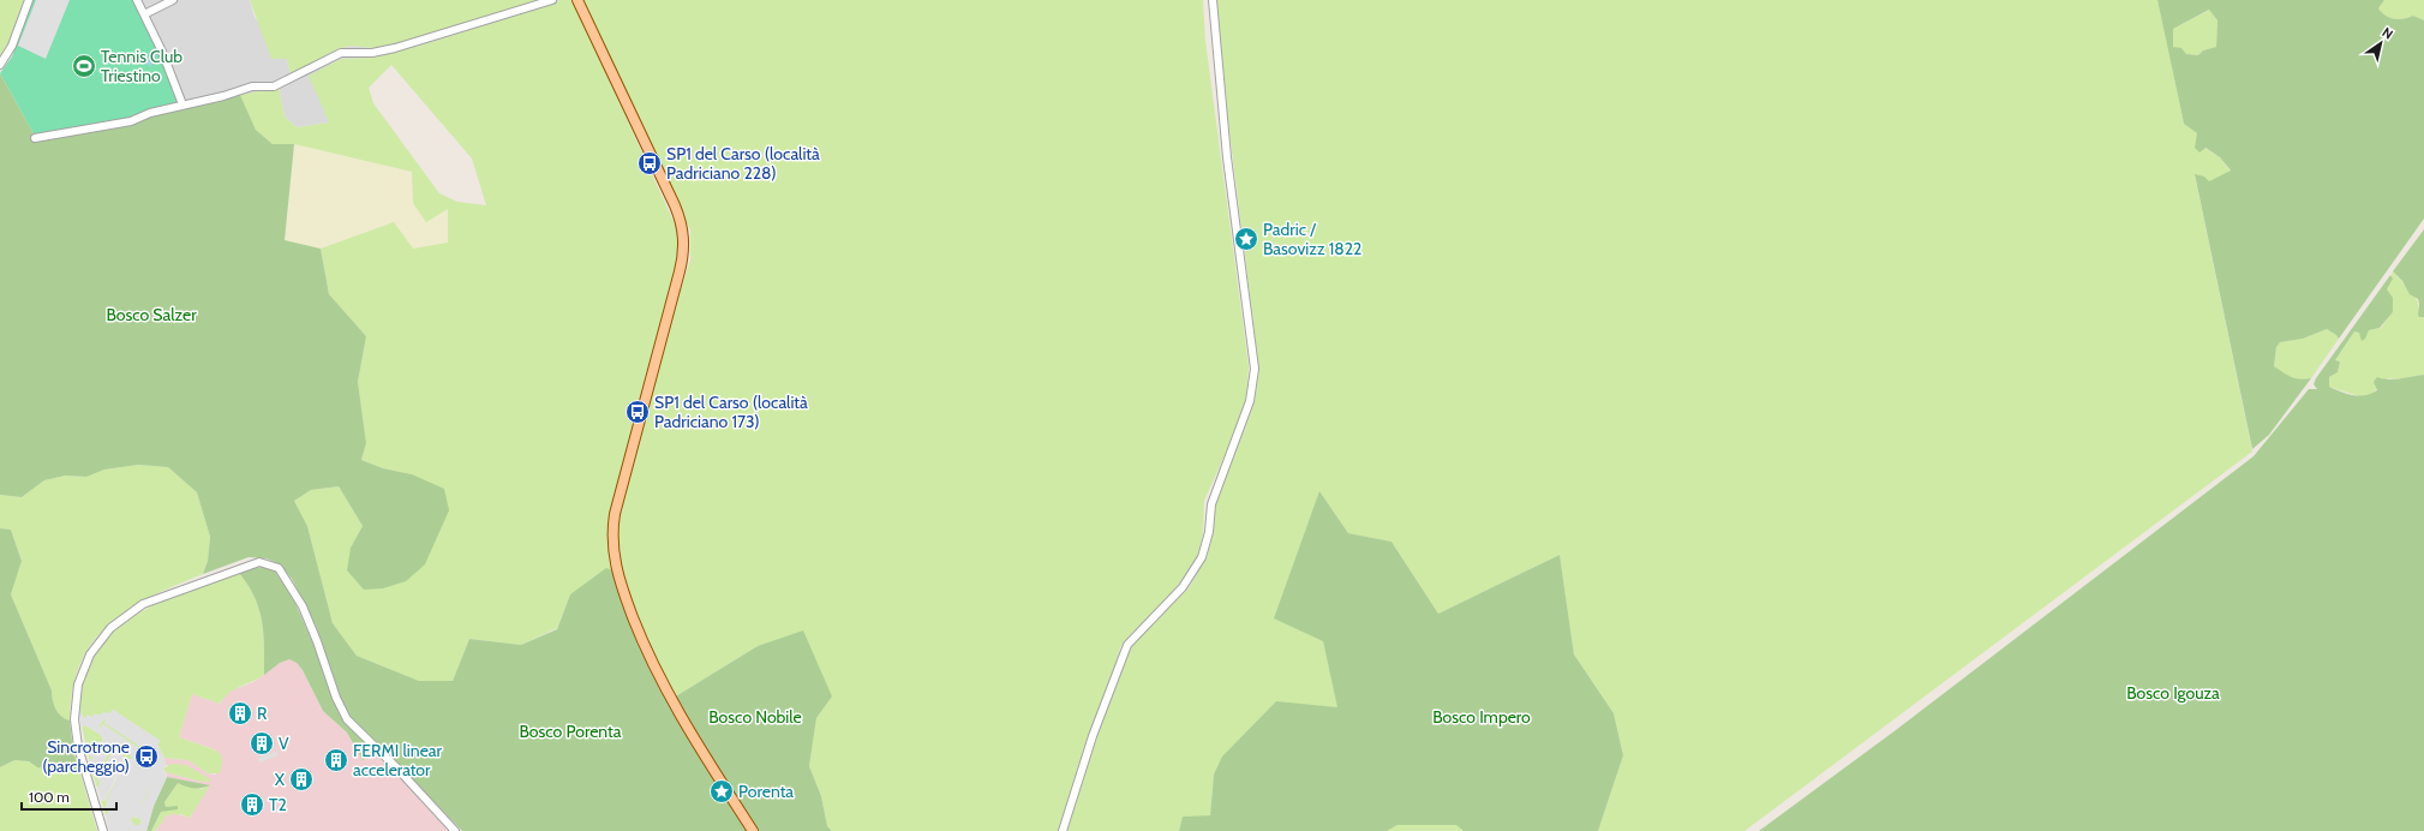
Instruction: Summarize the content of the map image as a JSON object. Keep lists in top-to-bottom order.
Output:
{
  "parks": [
    "Bosco Salzer",
    "Bosco Igouza",
    "Bosco Nobile",
    "Bosco Impero",
    "Bosco Porenta"
  ],
  "places": {
    "sports": ["Tennis Club Triestino"],
    "bus stop": ["SP1 del Carso (località Padriciano 228)", "SP1 del Carso (località Padriciano 173)", "Sincrotrone (parcheggio)"],
    "place": ["Padric / Basovizz 1822", "Porenta"],
    "building": [
      "R",
      "V",
      "FERMI linear accelerator",
      "X",
      "T2"
    ]
  },
  "scale_bar": "100 m",
  "north": "top right"
}
